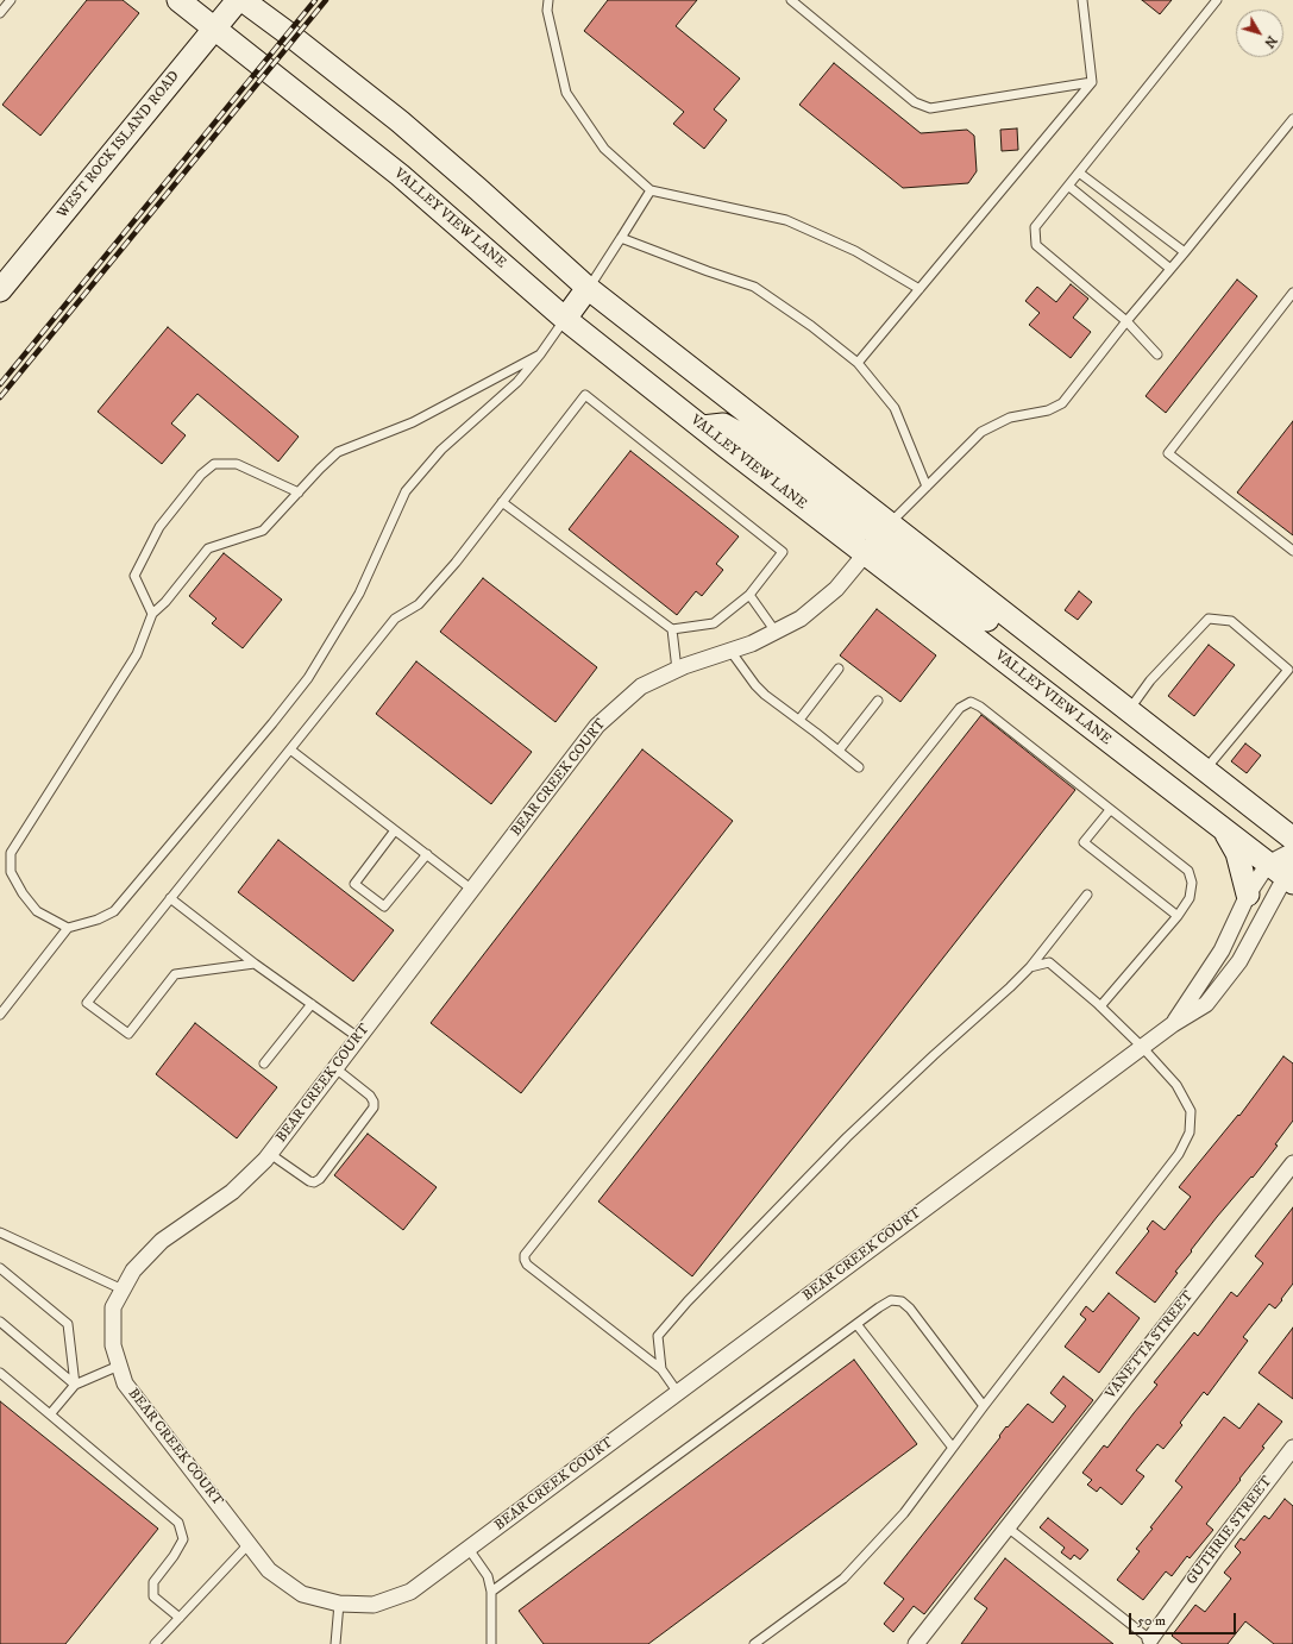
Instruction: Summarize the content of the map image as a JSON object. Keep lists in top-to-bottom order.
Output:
{
  "streets": {
    "main road": ["WEST ROCK ISLAND ROAD", "VALLEY VIEW LANE"],
    "street": ["BEAR CREEK COURT", "VANETTA STREET", "GUTHRIE STREET"]
  },
  "crossings": [
    ["WEST ROCK ISLAND ROAD", "VALLEY VIEW LANE"],
    ["VALLEY VIEW LANE", "BEAR CREEK COURT"]
  ],
  "scale_bar": "50 m",
  "north": "bottom right"
}
